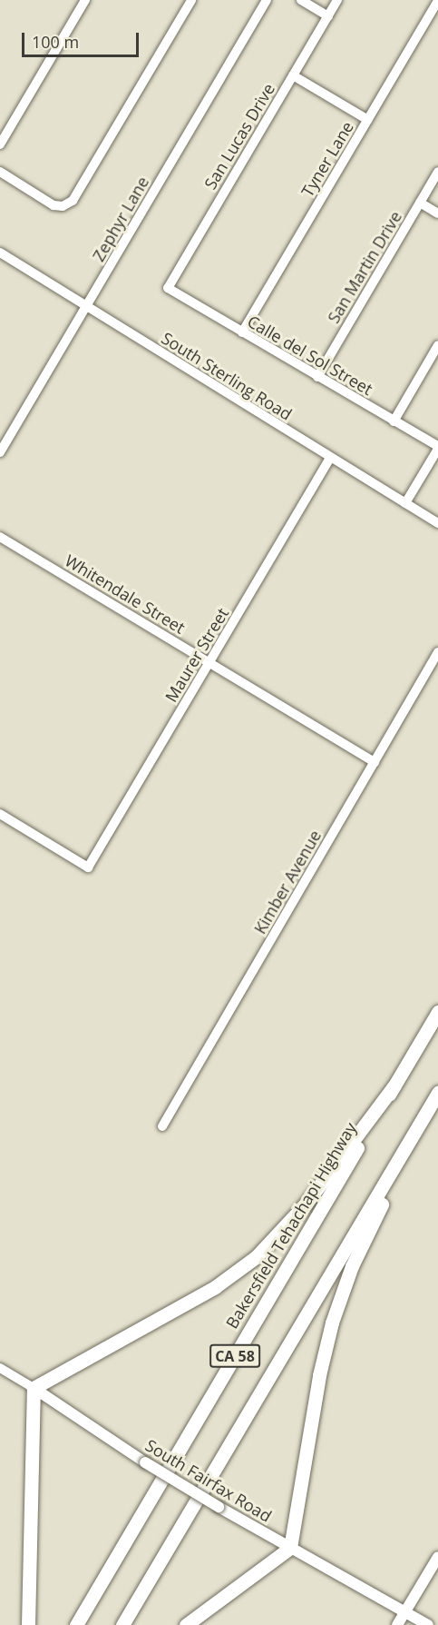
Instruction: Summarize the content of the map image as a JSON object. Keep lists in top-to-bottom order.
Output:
{
  "streets": {
    "highway": ["Bakersfield Tehachapi Highway", "CA 58"],
    "main road": ["South Fairfax Road"],
    "street": [
      "San Lucas Drive",
      "Tyner Lane",
      "Zephyr Lane",
      "San Martin Drive",
      "Calle del Sol Street",
      "South Sterling Road",
      "Whitendale Street",
      "Maurer Street",
      "Kimber Avenue"
    ]
  },
  "crossings": [
    ["San Lucas Drive", "Calle del Sol Street"],
    ["Tyner Lane", "Calle del Sol Street"],
    ["Zephyr Lane", "South Sterling Road"],
    ["San Martin Drive", "Calle del Sol Street"],
    ["South Sterling Road", "Maurer Street"],
    ["Whitendale Street", "Maurer Street"],
    ["Whitendale Street", "Kimber Avenue"]
  ],
  "scale_bar": "100 m"
}
